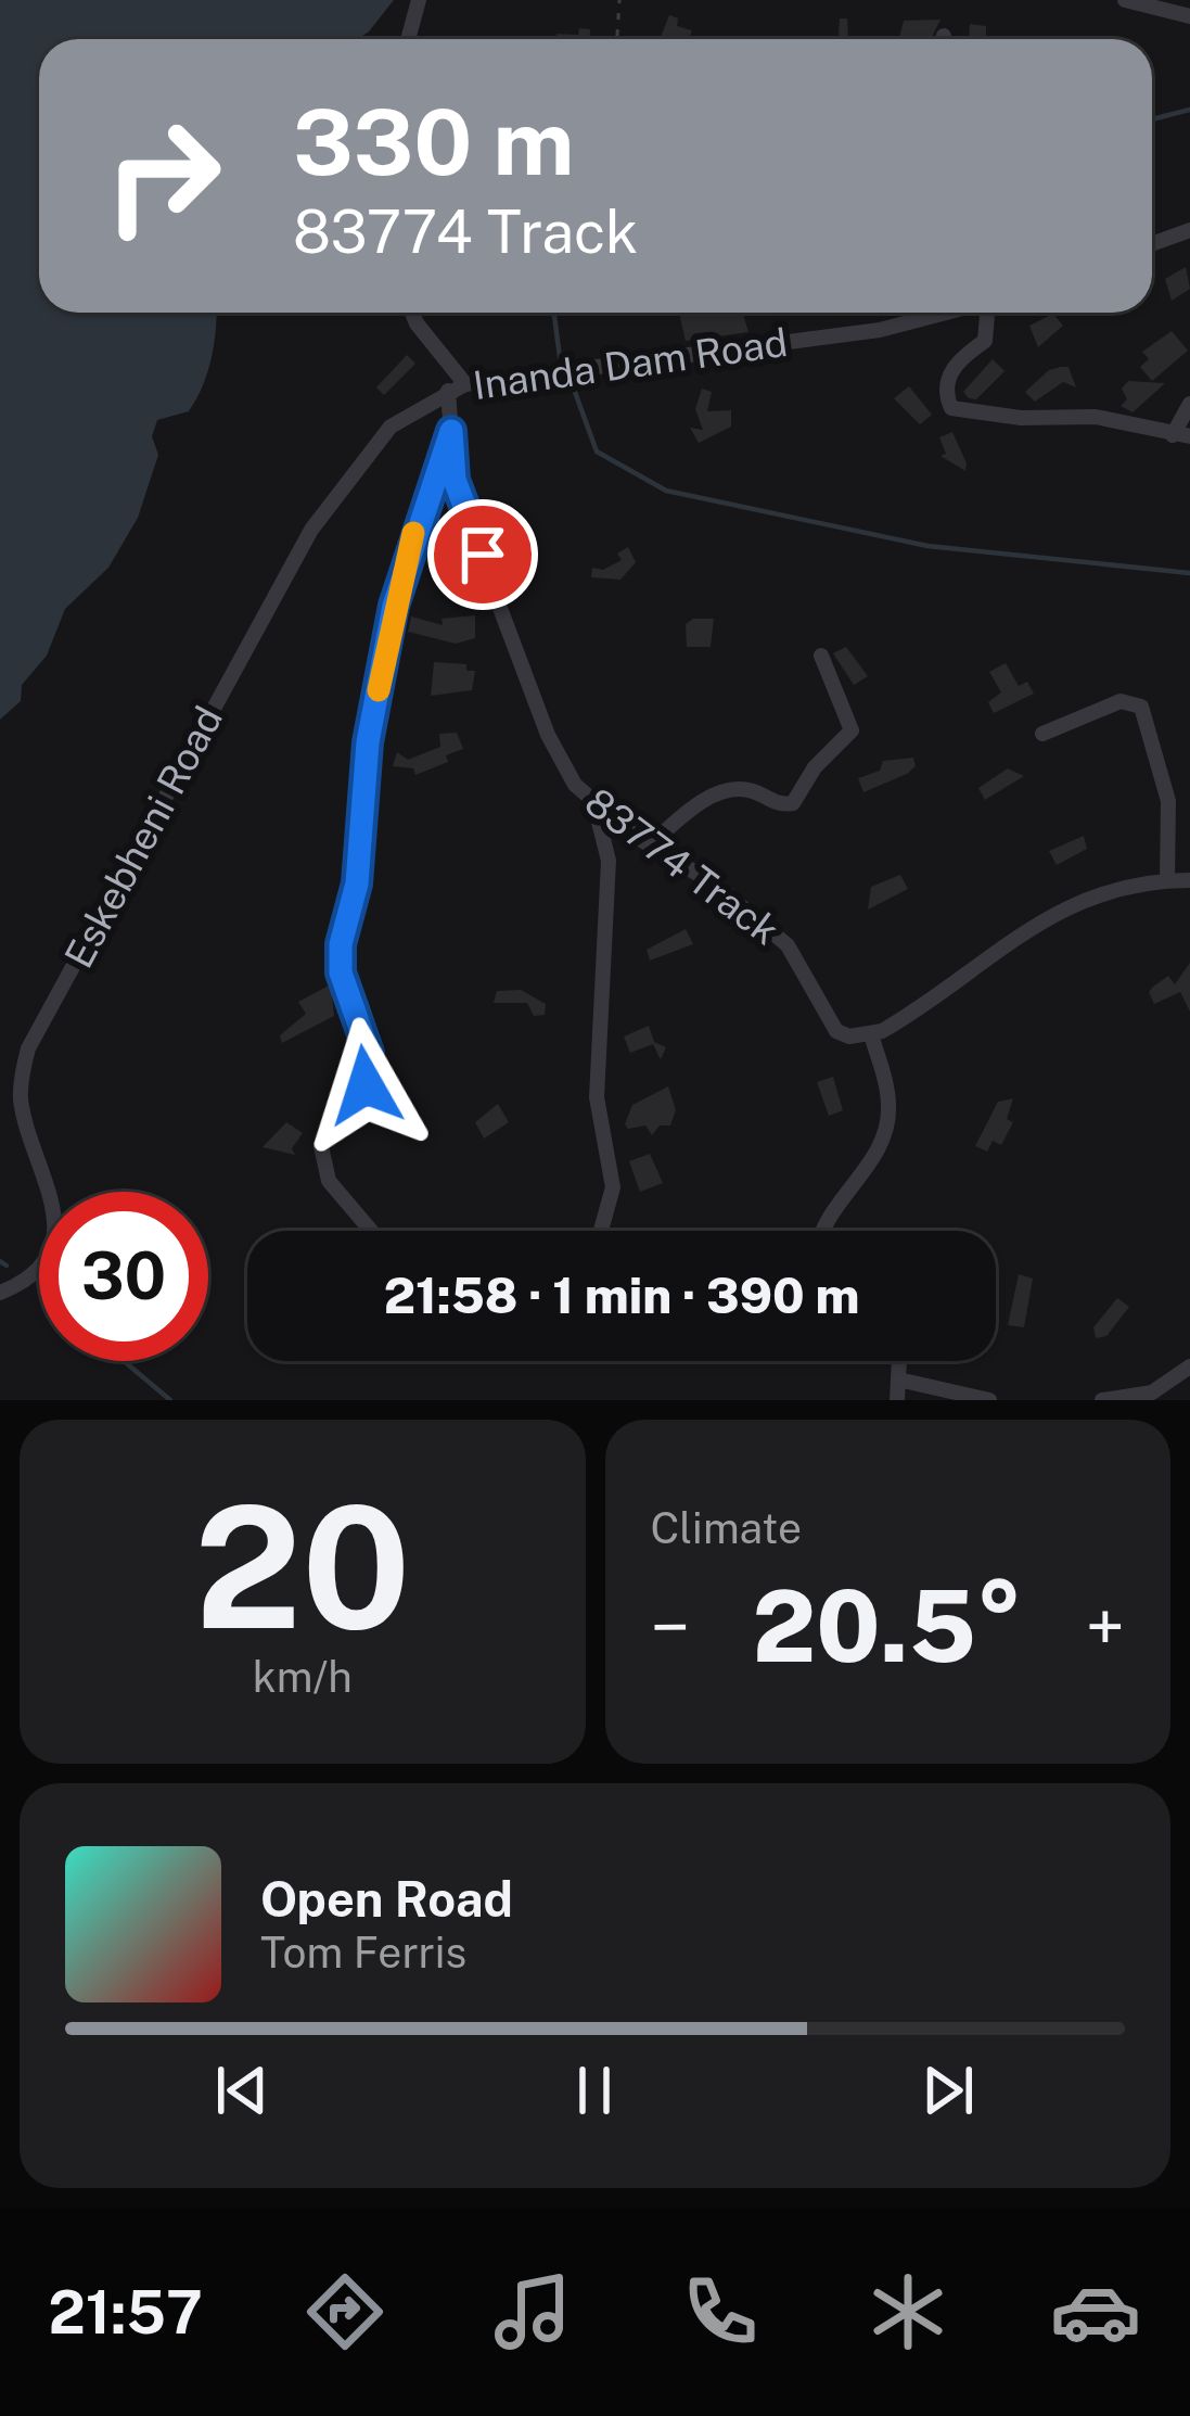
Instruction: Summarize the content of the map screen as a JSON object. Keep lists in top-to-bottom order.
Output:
{
  "streets": {
    "street": ["Inanda Dam Road", "Eskebheni Road", "83774 Track"]
  },
  "crossings": [
    ["Inanda Dam Road", "Eskebheni Road"],
    ["Inanda Dam Road", "83774 Track"]
  ],
  "page": {
    "turn": ["330 m", "83774 Track"],
    "limit": "30",
    "trip": "21:58 · 1 min · 390 m",
    "tile": [
      ["20", "km/h"],
      "Climate"
    ],
    "heat": ["−", "20.5°", "+"],
    "song": ["Open Road", "Tom Ferris"],
    "tabs": "21:57"
  }
}
